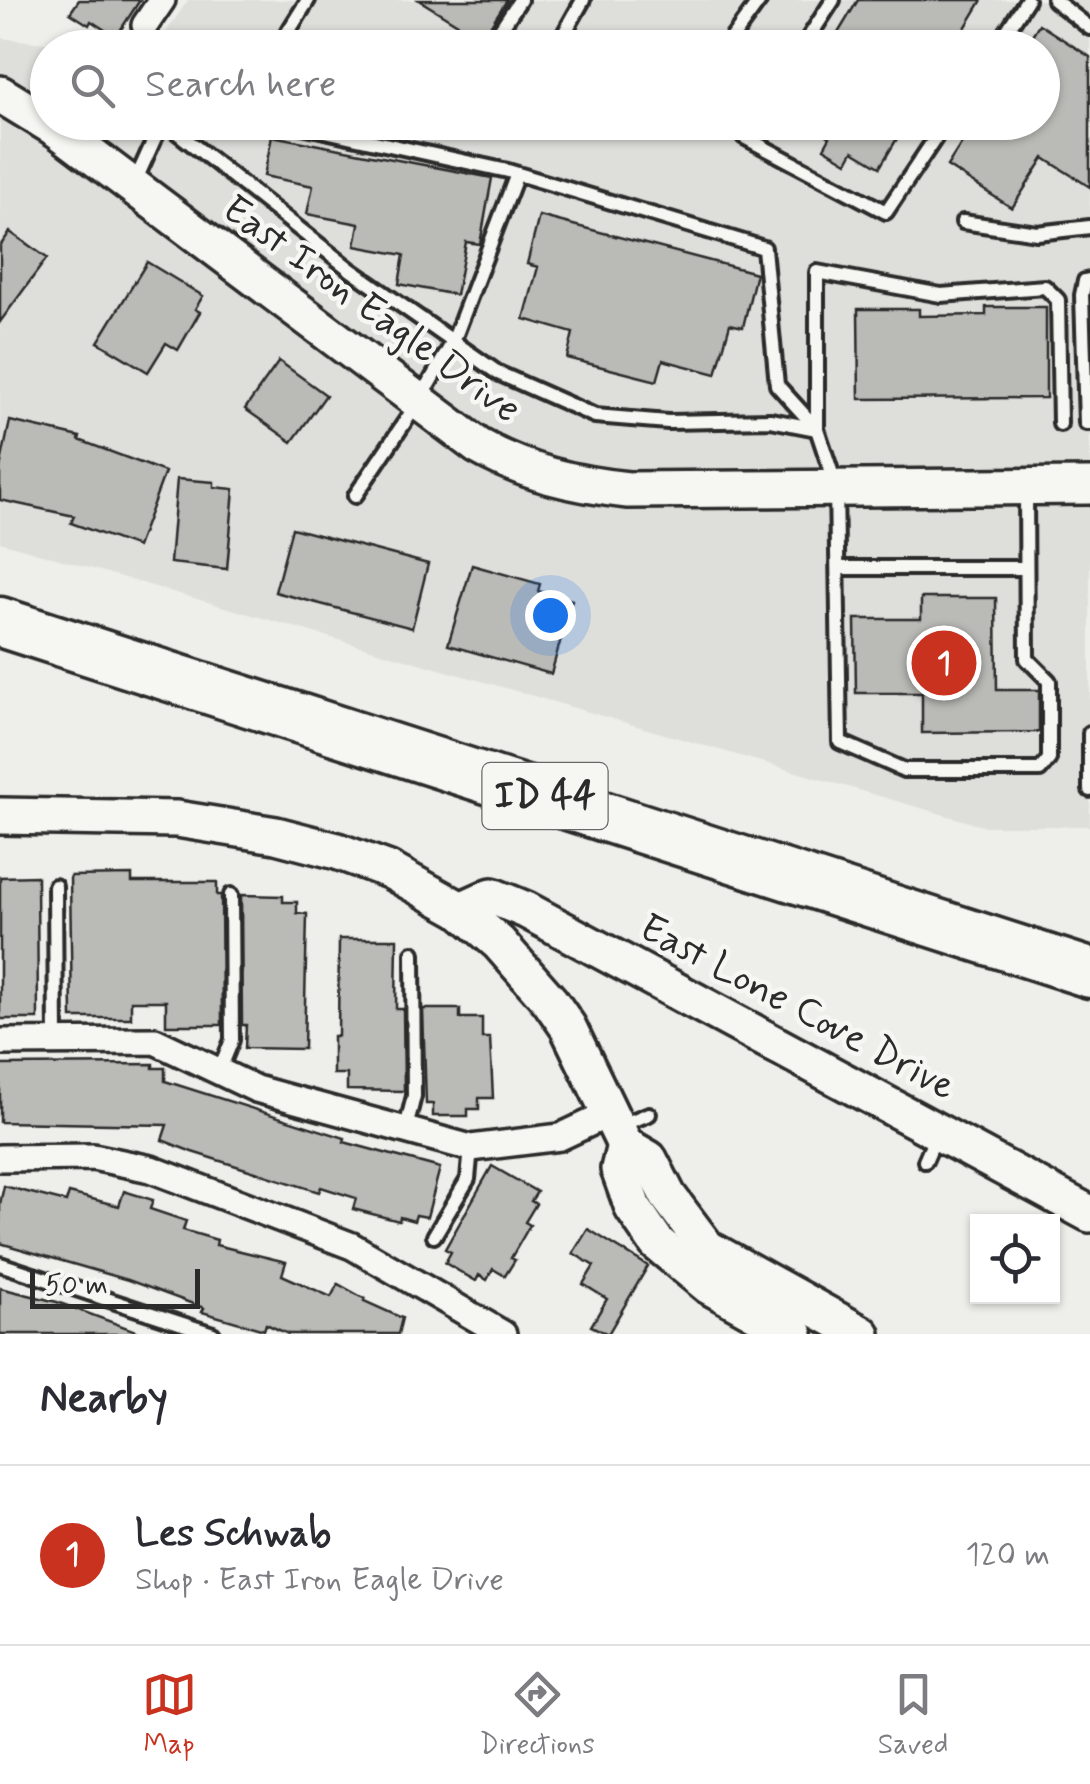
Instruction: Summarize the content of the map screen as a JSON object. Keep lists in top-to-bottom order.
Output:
{
  "streets": {
    "highway": ["ID 44"],
    "street": ["East Iron Eagle Drive", "East Lone Cove Drive"]
  },
  "scale_bar": "50 m",
  "page": {
    "search": "Search here",
    "pins": "1",
    "scale": "50 m",
    "heading": "Nearby",
    "list": [
      {
        "mark": "1",
        "name": "Les Schwab",
        "note": "Shop · East Iron Eagle Drive",
        "value": "120 m"
      }
    ],
    "nav": ["Map", "Directions", "Saved"]
  }
}
